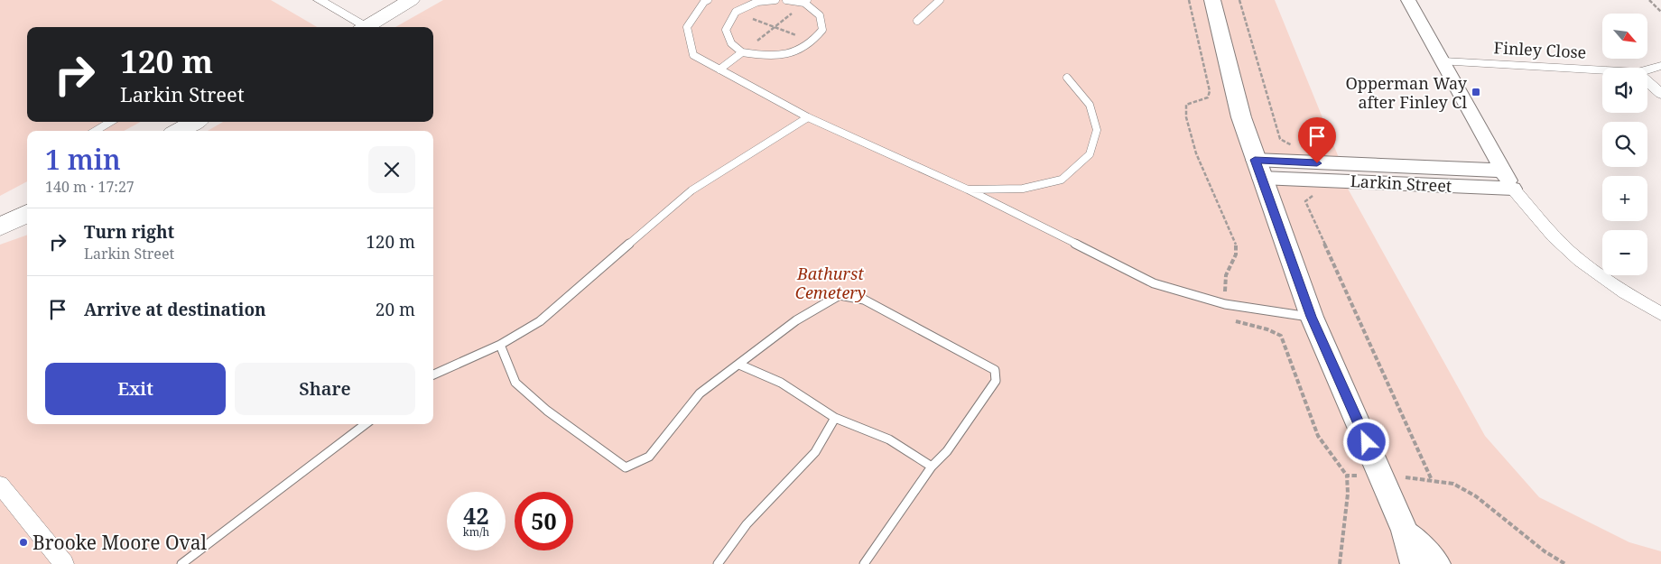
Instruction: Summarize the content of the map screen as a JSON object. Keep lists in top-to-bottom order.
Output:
{
  "streets": {
    "street": ["Finley Close", "Larkin Street"]
  },
  "parks": ["Bathurst Cemetery"],
  "places": {
    "transit": ["Opperman Way after Finley Cl"],
    "other": ["Brooke Moore Oval"]
  },
  "north": "bottom right",
  "page": {
    "map_buttons": ["+", "−"],
    "turn": ["120 m", "Larkin Street"],
    "heading": ["1 min", "140 m · 17:27"],
    "list": [
      {
        "name": "Turn right",
        "note": "Larkin Street",
        "value": "120 m"
      },
      {
        "name": "Arrive at destination",
        "value": "20 m"
      }
    ],
    "buttons": ["Exit", "Share"],
    "speed": "42 km/h",
    "limit": "50"
  }
}
